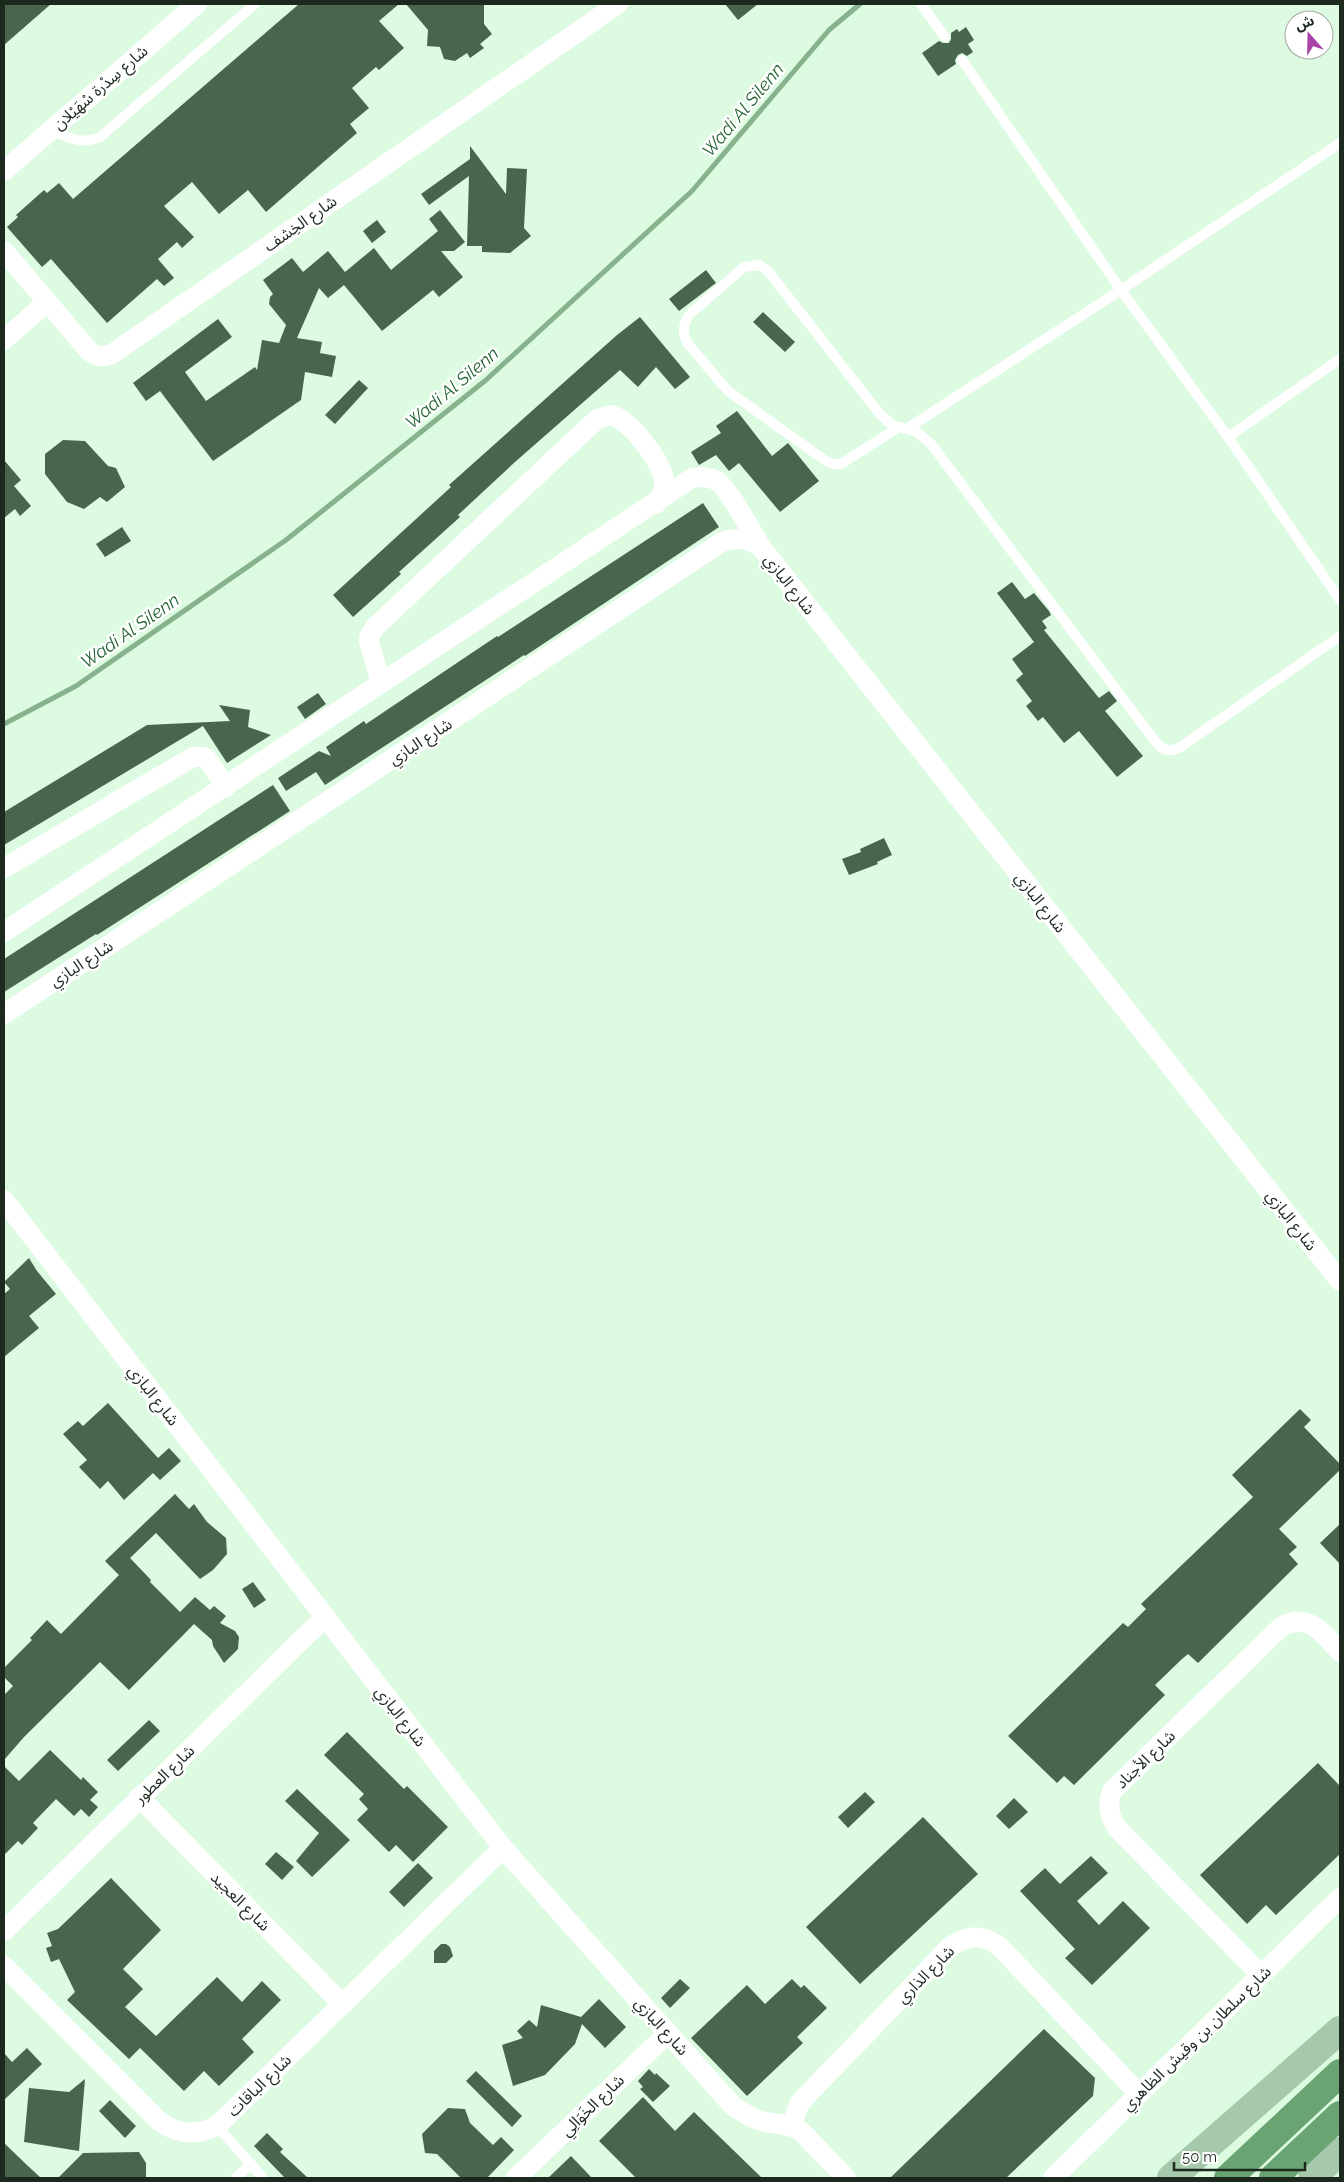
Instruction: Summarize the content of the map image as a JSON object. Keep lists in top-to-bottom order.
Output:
{
  "streets": {
    "street": [
      "شارع سِدْرة سْهَيْلان",
      "شارع الخِشف",
      "شارع البازي",
      "شارع الأجناد",
      "شارع العطور",
      "شارع العجيد",
      "شارع الذاري",
      "شارع سلطان بن وقيش الظاهري",
      "شارع الباقات",
      "شارع الخَوَالِي"
    ]
  },
  "crossings": [
    ["شارع البازي", "شارع العطور"],
    ["شارع البازي", "شارع الذاري"],
    ["شارع البازي", "شارع الباقات"],
    ["شارع البازي", "شارع الخَوَالِي"],
    ["شارع الأجناد", "شارع سلطان بن وقيش الظاهري"],
    ["شارع العطور", "شارع العجيد"],
    ["شارع العجيد", "شارع الباقات"],
    ["شارع الذاري", "شارع سلطان بن وقيش الظاهري"]
  ],
  "water": ["Wadi Al Silenn"],
  "scale_bar": "50 m",
  "north": "top"
}
